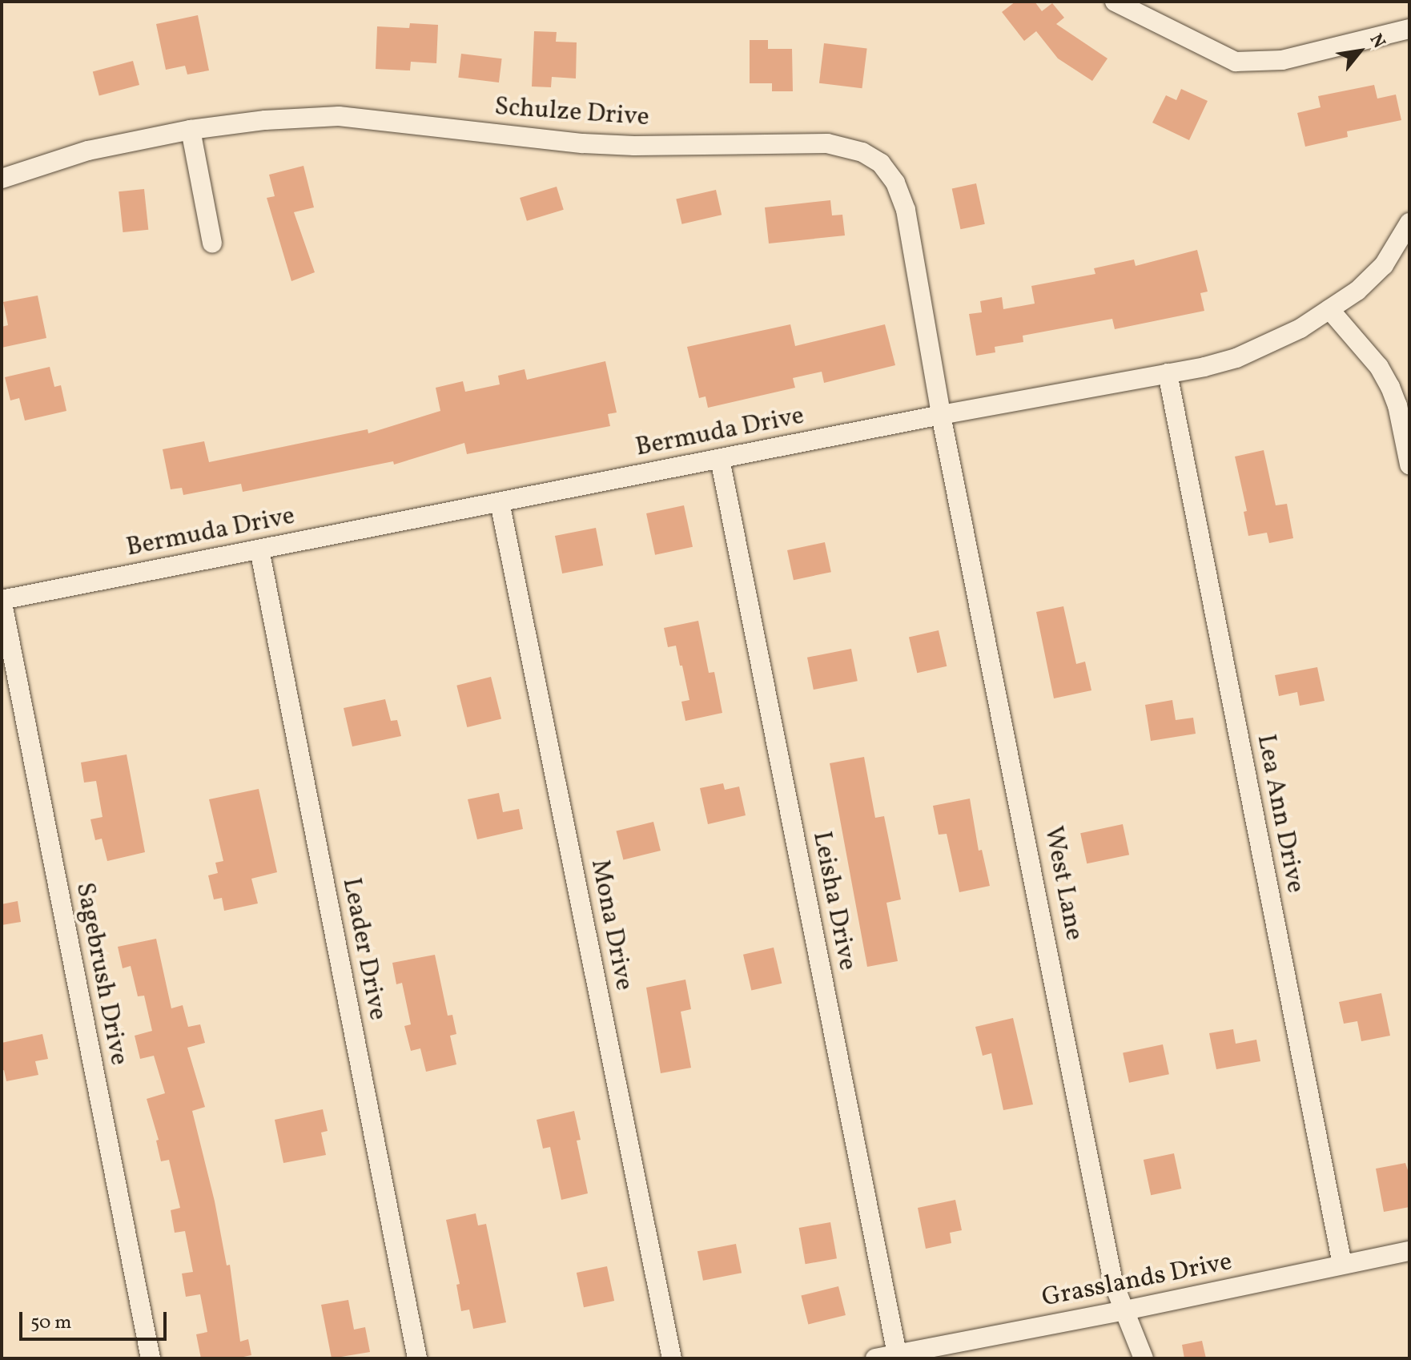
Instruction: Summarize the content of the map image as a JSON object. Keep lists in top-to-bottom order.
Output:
{
  "streets": {
    "street": [
      "Schulze Drive",
      "Bermuda Drive",
      "Lea Ann Drive",
      "West Lane",
      "Leisha Drive",
      "Mona Drive",
      "Leader Drive",
      "Sagebrush Drive",
      "Grasslands Drive"
    ]
  },
  "crossings": [
    ["Schulze Drive", "Bermuda Drive"],
    ["Schulze Drive", "West Lane"],
    ["Bermuda Drive", "Lea Ann Drive"],
    ["Bermuda Drive", "West Lane"],
    ["Bermuda Drive", "Leisha Drive"],
    ["Bermuda Drive", "Mona Drive"],
    ["Bermuda Drive", "Leader Drive"],
    ["Bermuda Drive", "Sagebrush Drive"],
    ["Lea Ann Drive", "Grasslands Drive"],
    ["West Lane", "Grasslands Drive"],
    ["Leisha Drive", "Grasslands Drive"]
  ],
  "scale_bar": "50 m",
  "north": "top right"
}
